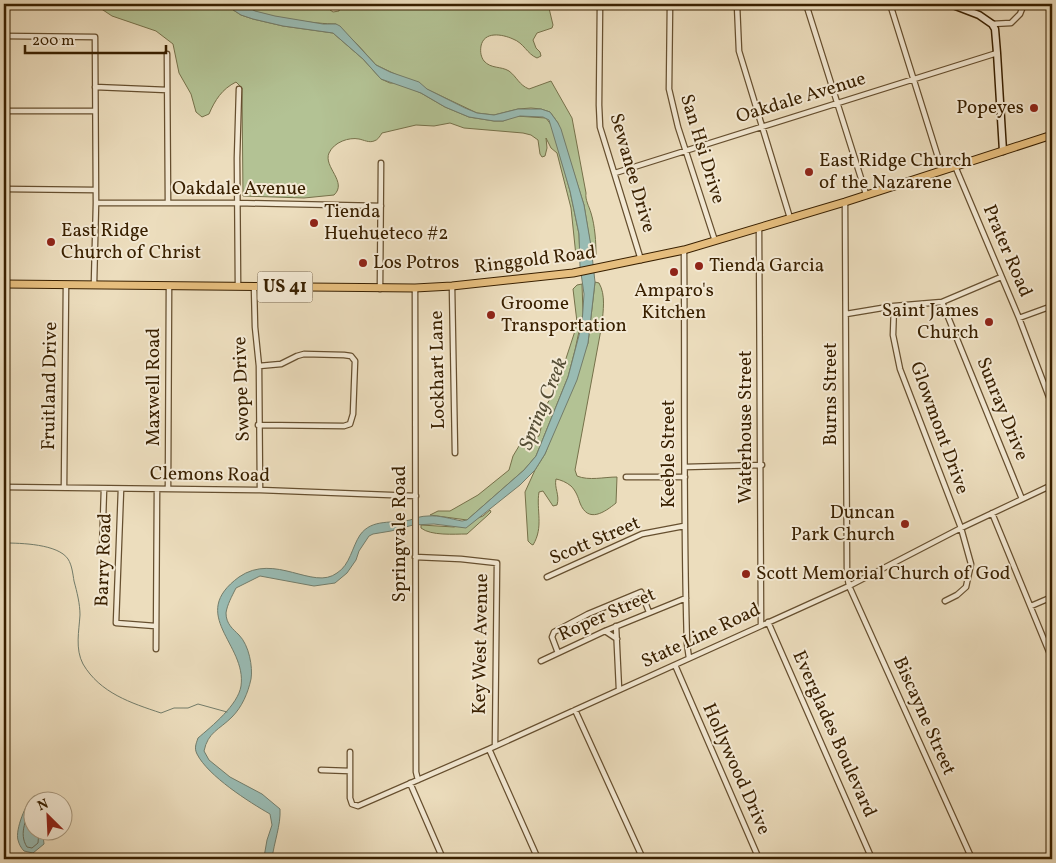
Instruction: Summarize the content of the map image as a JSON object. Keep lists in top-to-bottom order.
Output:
{
  "streets": {
    "main road": ["Ringgold Road", "US 41"],
    "street": [
      "Oakdale Avenue",
      "San Hsi Drive",
      "Sewanee Drive",
      "Prater Road",
      "Lockhart Lane",
      "Fruitland Drive",
      "Maxwell Road",
      "Swope Drive",
      "Burns Street",
      "Sunray Drive",
      "Waterhouse Street",
      "Glowmont Drive",
      "Keeble Street",
      "Clemons Road",
      "Springvale Road",
      "Scott Street",
      "Barry Road",
      "Roper Street",
      "State Line Road",
      "Key West Avenue",
      "Biscayne Street",
      "Everglades Boulevard",
      "Hollywood Drive"
    ]
  },
  "crossings": [
    ["Oakdale Avenue", "San Hsi Drive"],
    ["Oakdale Avenue", "Sewanee Drive"],
    ["San Hsi Drive", "Ringgold Road"],
    ["Sewanee Drive", "Ringgold Road"],
    ["Prater Road", "Ringgold Road"],
    ["Ringgold Road", "Lockhart Lane"],
    ["Ringgold Road", "Fruitland Drive"],
    ["Ringgold Road", "Maxwell Road"],
    ["Ringgold Road", "Swope Drive"],
    ["Ringgold Road", "Burns Street"],
    ["Ringgold Road", "Waterhouse Street"],
    ["Ringgold Road", "Keeble Street"],
    ["Ringgold Road", "Springvale Road"],
    ["Fruitland Drive", "Clemons Road"],
    ["Maxwell Road", "Clemons Road"],
    ["Swope Drive", "Clemons Road"],
    ["Burns Street", "State Line Road"],
    ["Burns Street", "Biscayne Street"],
    ["Sunray Drive", "State Line Road"],
    ["Waterhouse Street", "State Line Road"],
    ["Glowmont Drive", "State Line Road"],
    ["Keeble Street", "Scott Street"],
    ["Keeble Street", "Roper Street"],
    ["Keeble Street", "State Line Road"],
    ["Clemons Road", "Springvale Road"],
    ["Clemons Road", "Barry Road"],
    ["Springvale Road", "State Line Road"],
    ["Springvale Road", "Key West Avenue"],
    ["State Line Road", "Key West Avenue"],
    ["State Line Road", "Biscayne Street"],
    ["State Line Road", "Everglades Boulevard"],
    ["State Line Road", "Hollywood Drive"]
  ],
  "water": ["Spring Creek"],
  "places": [
    "Popeyes",
    "East Ridge Church of the Nazarene",
    "Tienda Huehueteco #2",
    "East Ridge Church of Christ",
    "Los Potros",
    "Tienda Garcia",
    "Amparo's Kitchen",
    "Groome Transportation",
    "Saint James Church",
    "Duncan Park Church",
    "Scott Memorial Church of God"
  ],
  "scale_bar": "200 m",
  "north": "top left"
}
